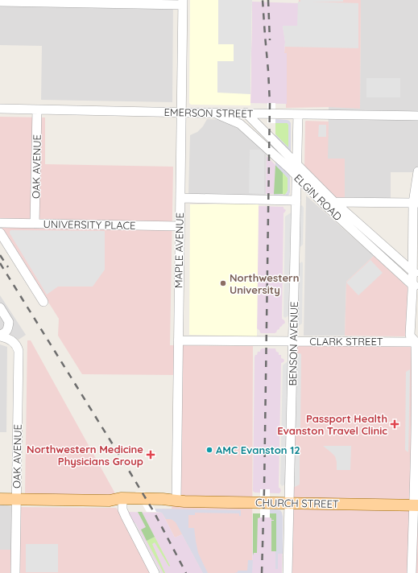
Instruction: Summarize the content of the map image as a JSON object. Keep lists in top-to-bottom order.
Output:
{
  "streets": {
    "main road": ["CHURCH STREET"],
    "street": [
      "EMERSON STREET",
      "OAK AVENUE",
      "ELGIN ROAD",
      "UNIVERSITY PLACE",
      "MAPLE AVENUE",
      "CLARK STREET",
      "BENSON AVENUE"
    ]
  },
  "crossings": [
    ["EMERSON STREET", "OAK AVENUE"],
    ["EMERSON STREET", "ELGIN ROAD"],
    ["EMERSON STREET", "MAPLE AVENUE"],
    ["EMERSON STREET", "BENSON AVENUE"],
    ["OAK AVENUE", "UNIVERSITY PLACE"],
    ["OAK AVENUE", "CHURCH STREET"],
    ["ELGIN ROAD", "BENSON AVENUE"],
    ["UNIVERSITY PLACE", "MAPLE AVENUE"],
    ["MAPLE AVENUE", "CLARK STREET"],
    ["MAPLE AVENUE", "CHURCH STREET"],
    ["CLARK STREET", "BENSON AVENUE"],
    ["BENSON AVENUE", "CHURCH STREET"]
  ],
  "places": {
    "other": ["Northwestern University", "AMC Evanston 12"],
    "health": ["Passport Health Evanston Travel Clinic", "Northwestern Medicine Physicians Group"]
  }
}
